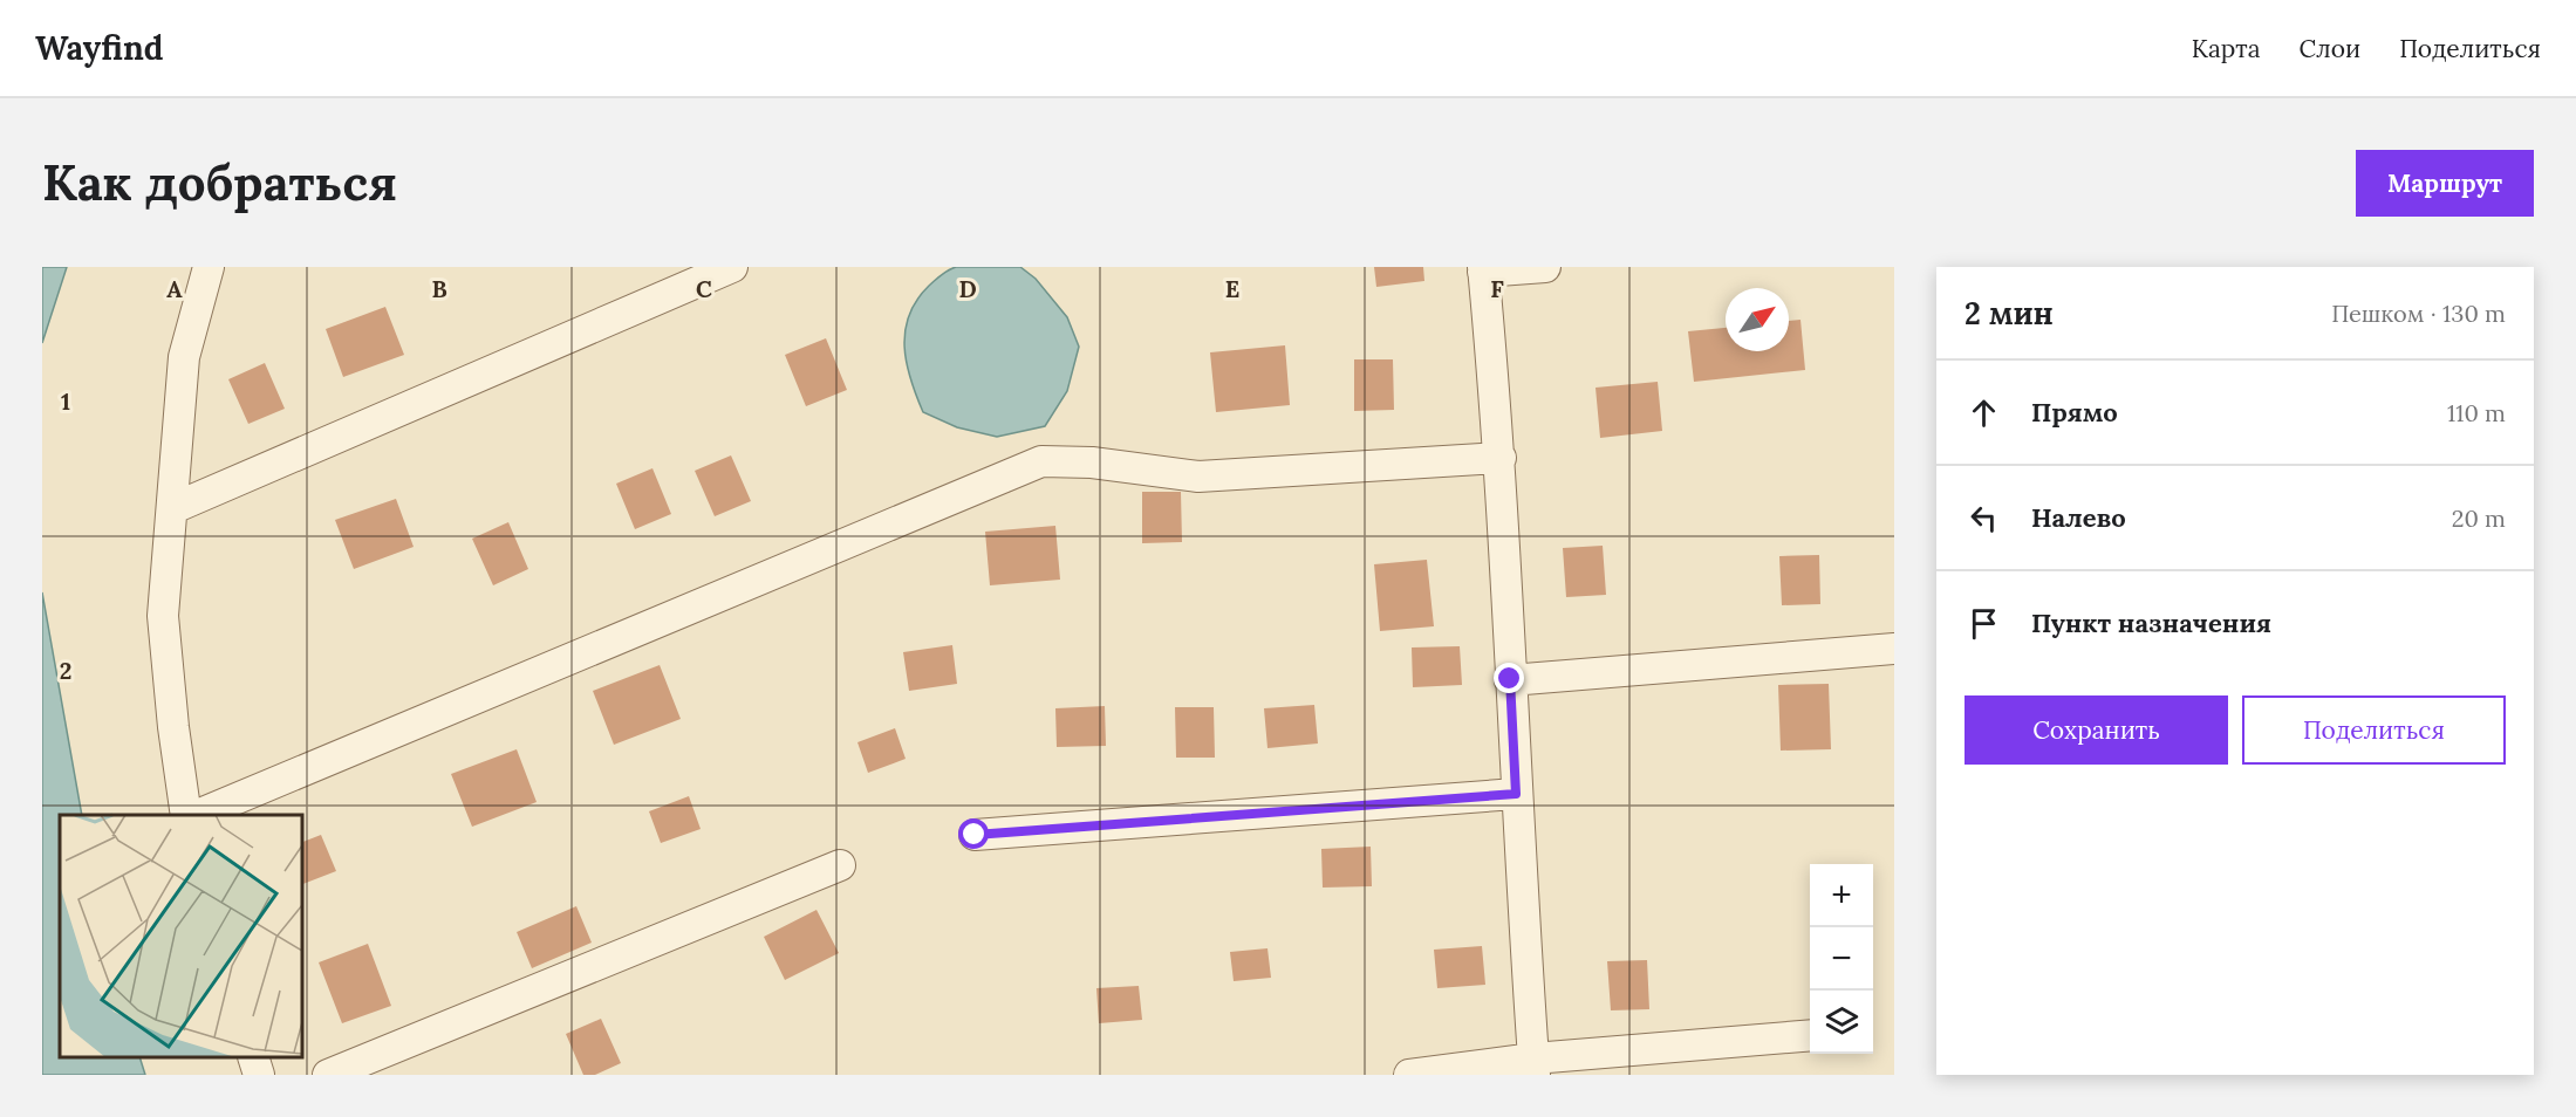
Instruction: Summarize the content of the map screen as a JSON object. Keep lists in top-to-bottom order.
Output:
{
  "north": "top right",
  "page": {
    "header": "Wayfind",
    "nav": ["Карта", "Слои", "Поделиться"],
    "buttons": [
      "Маршрут",
      ["Сохранить", "Поделиться"]
    ],
    "title": "Как добраться",
    "heading": ["2 мин", "Пешком · 130 m"],
    "list": [
      ["Прямо", "110 m"],
      ["Налево", "20 m"],
      "Пункт назначения"
    ],
    "map_buttons": ["+", "−"]
  },
  "grid": {
    "columns": [
      "A",
      "B",
      "C",
      "D",
      "E",
      "F"
    ],
    "rows": ["1", "2"]
  }
}
